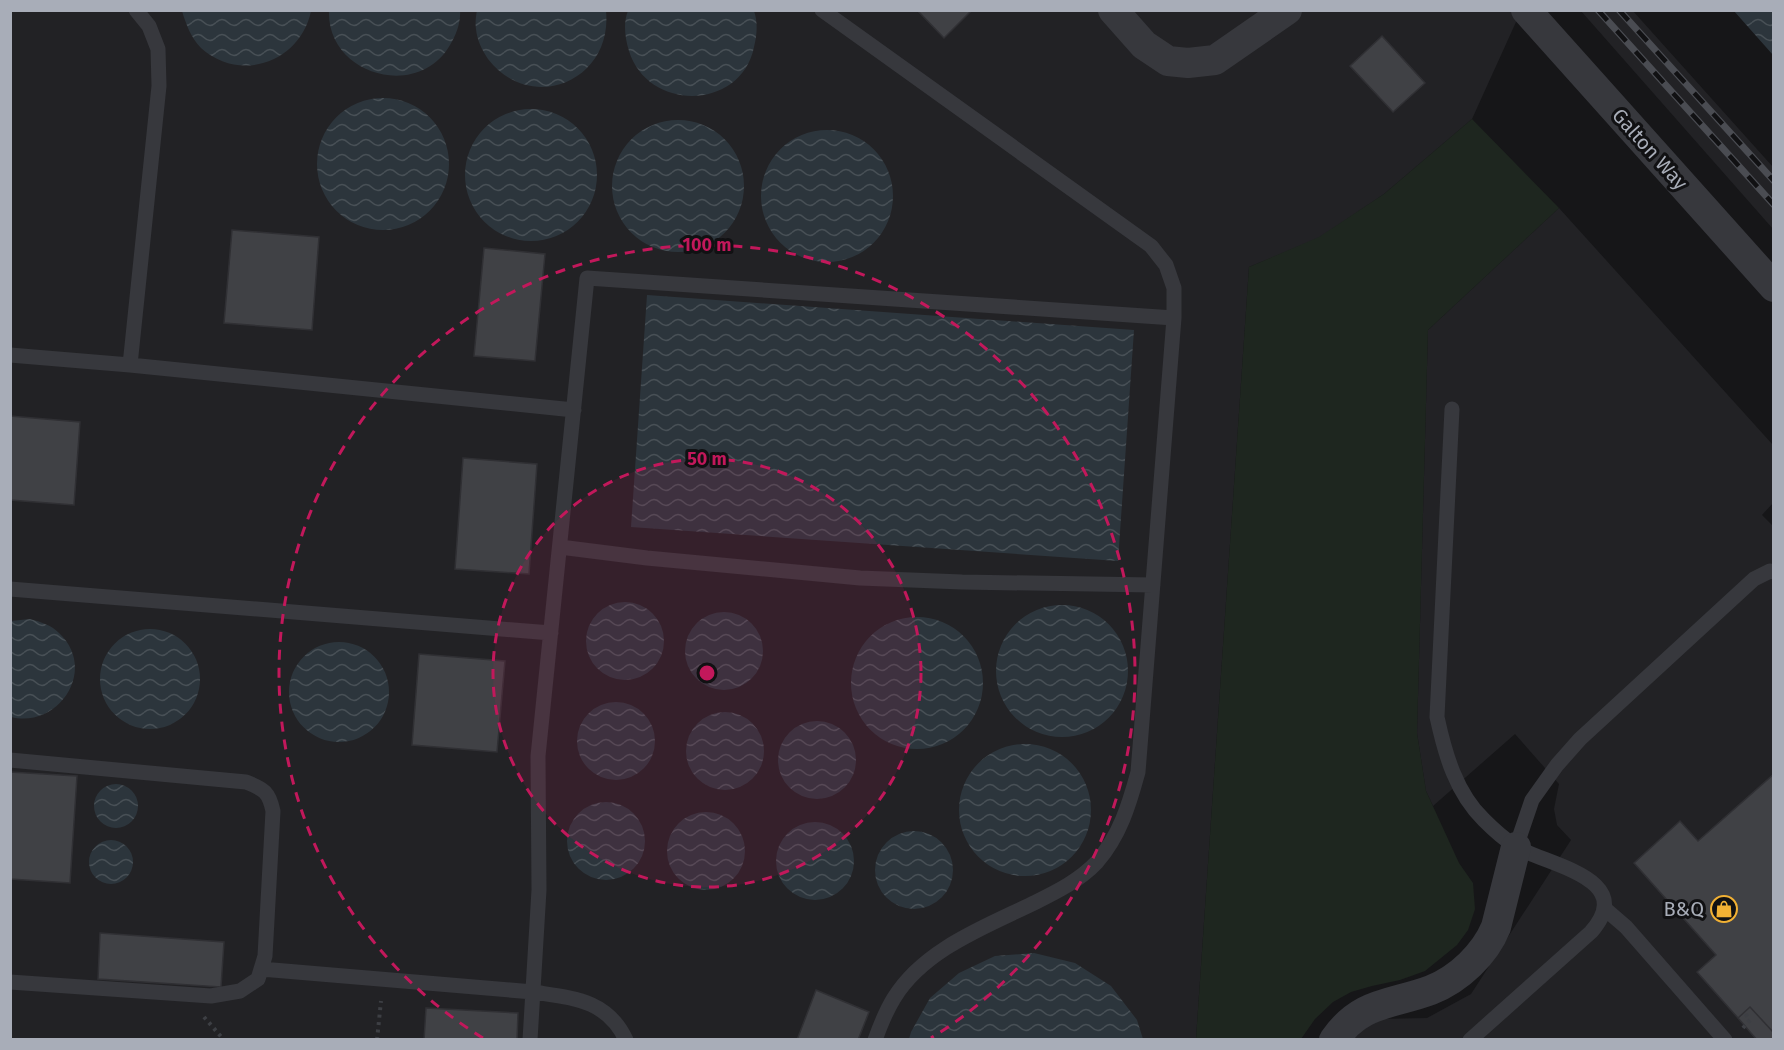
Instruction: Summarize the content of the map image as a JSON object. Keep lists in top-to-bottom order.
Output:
{
  "streets": {
    "street": ["Galton Way"]
  },
  "places": {
    "shop": ["B&Q"]
  },
  "rings": ["100 m", "50 m"]
}
